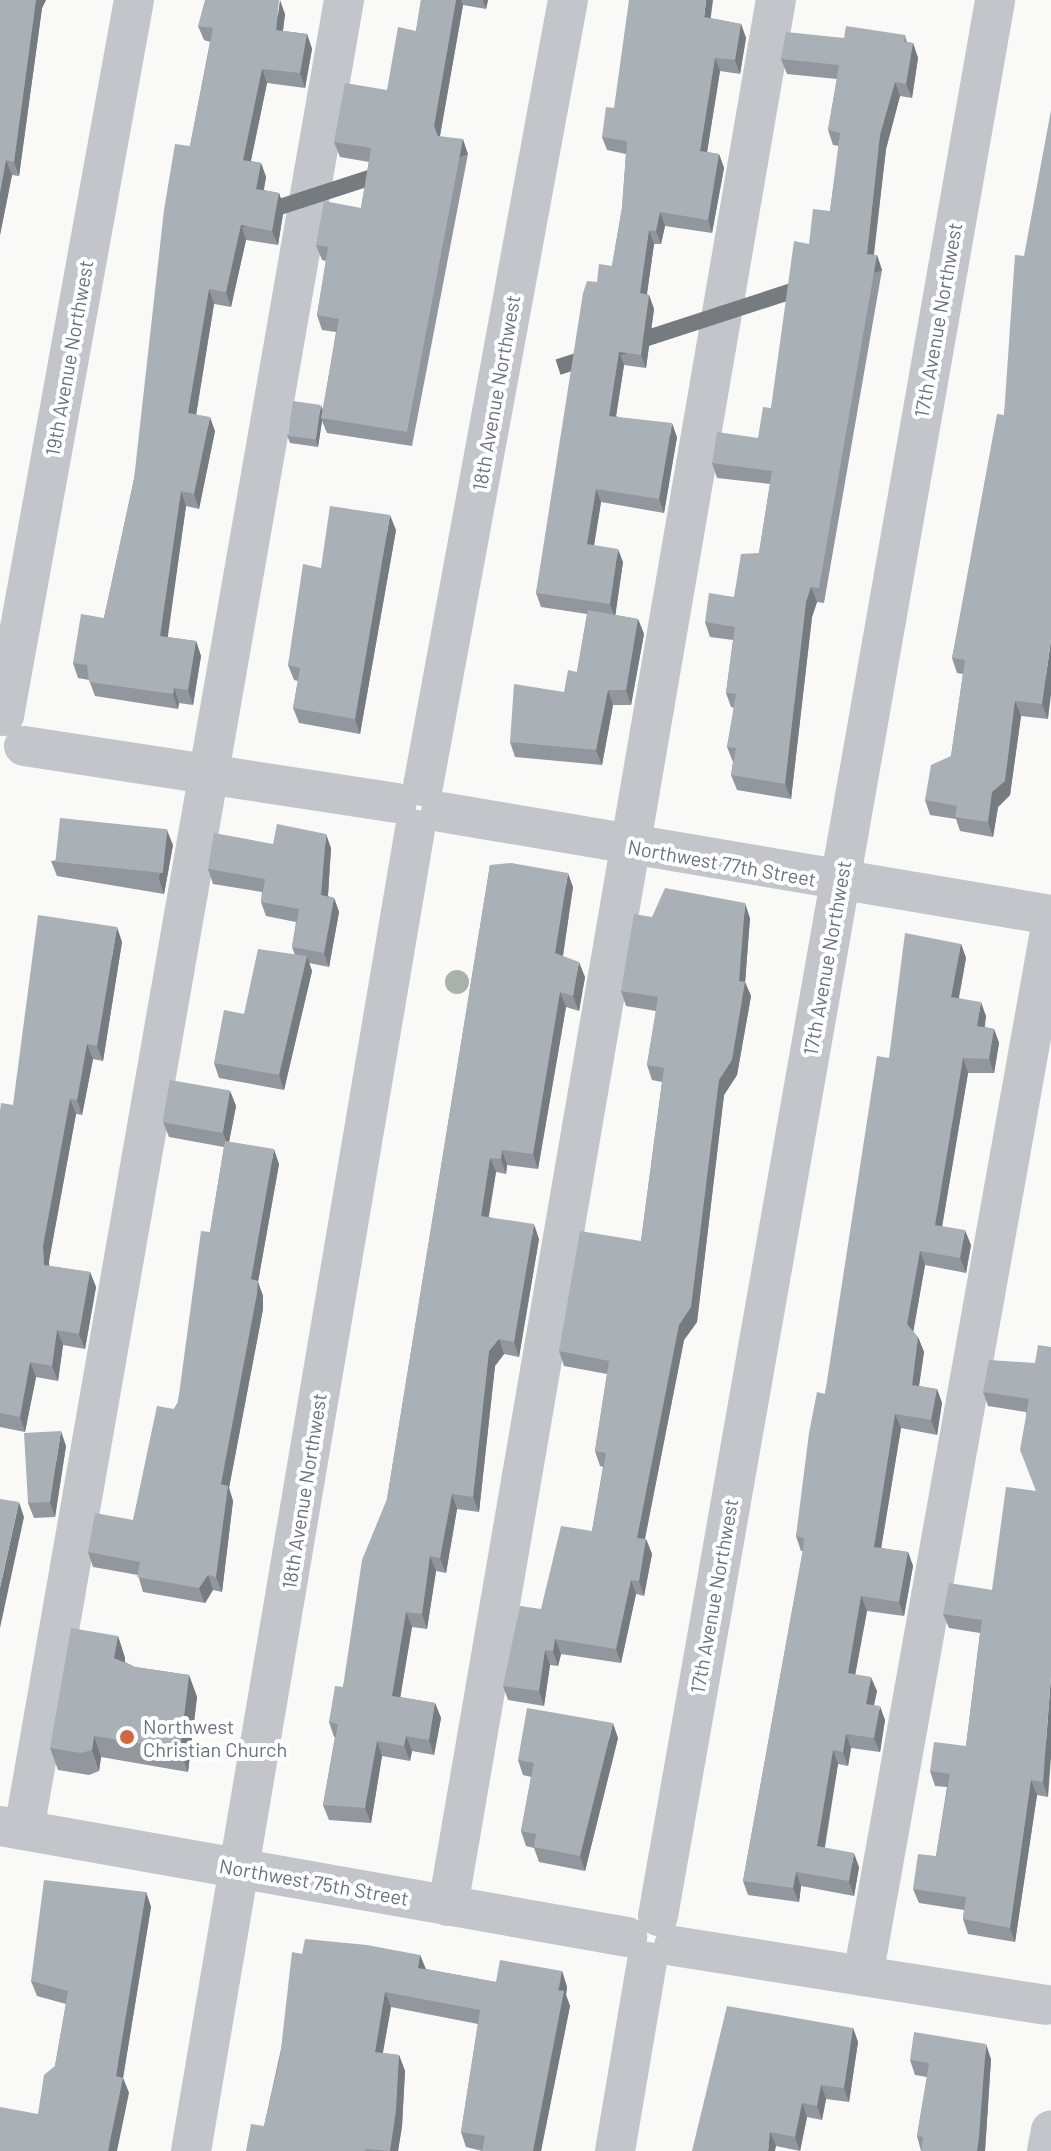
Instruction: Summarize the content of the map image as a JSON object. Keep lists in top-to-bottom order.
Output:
{
  "streets": {
    "street": [
      "17th Avenue Northwest",
      "19th Avenue Northwest",
      "18th Avenue Northwest",
      "Northwest 77th Street",
      "Northwest 75th Street"
    ]
  },
  "crossings": [
    ["17th Avenue Northwest", "Northwest 77th Street"],
    ["17th Avenue Northwest", "Northwest 75th Street"],
    ["19th Avenue Northwest", "Northwest 77th Street"],
    ["18th Avenue Northwest", "Northwest 77th Street"],
    ["18th Avenue Northwest", "Northwest 75th Street"]
  ],
  "places": ["Northwest Christian Church"]
}
